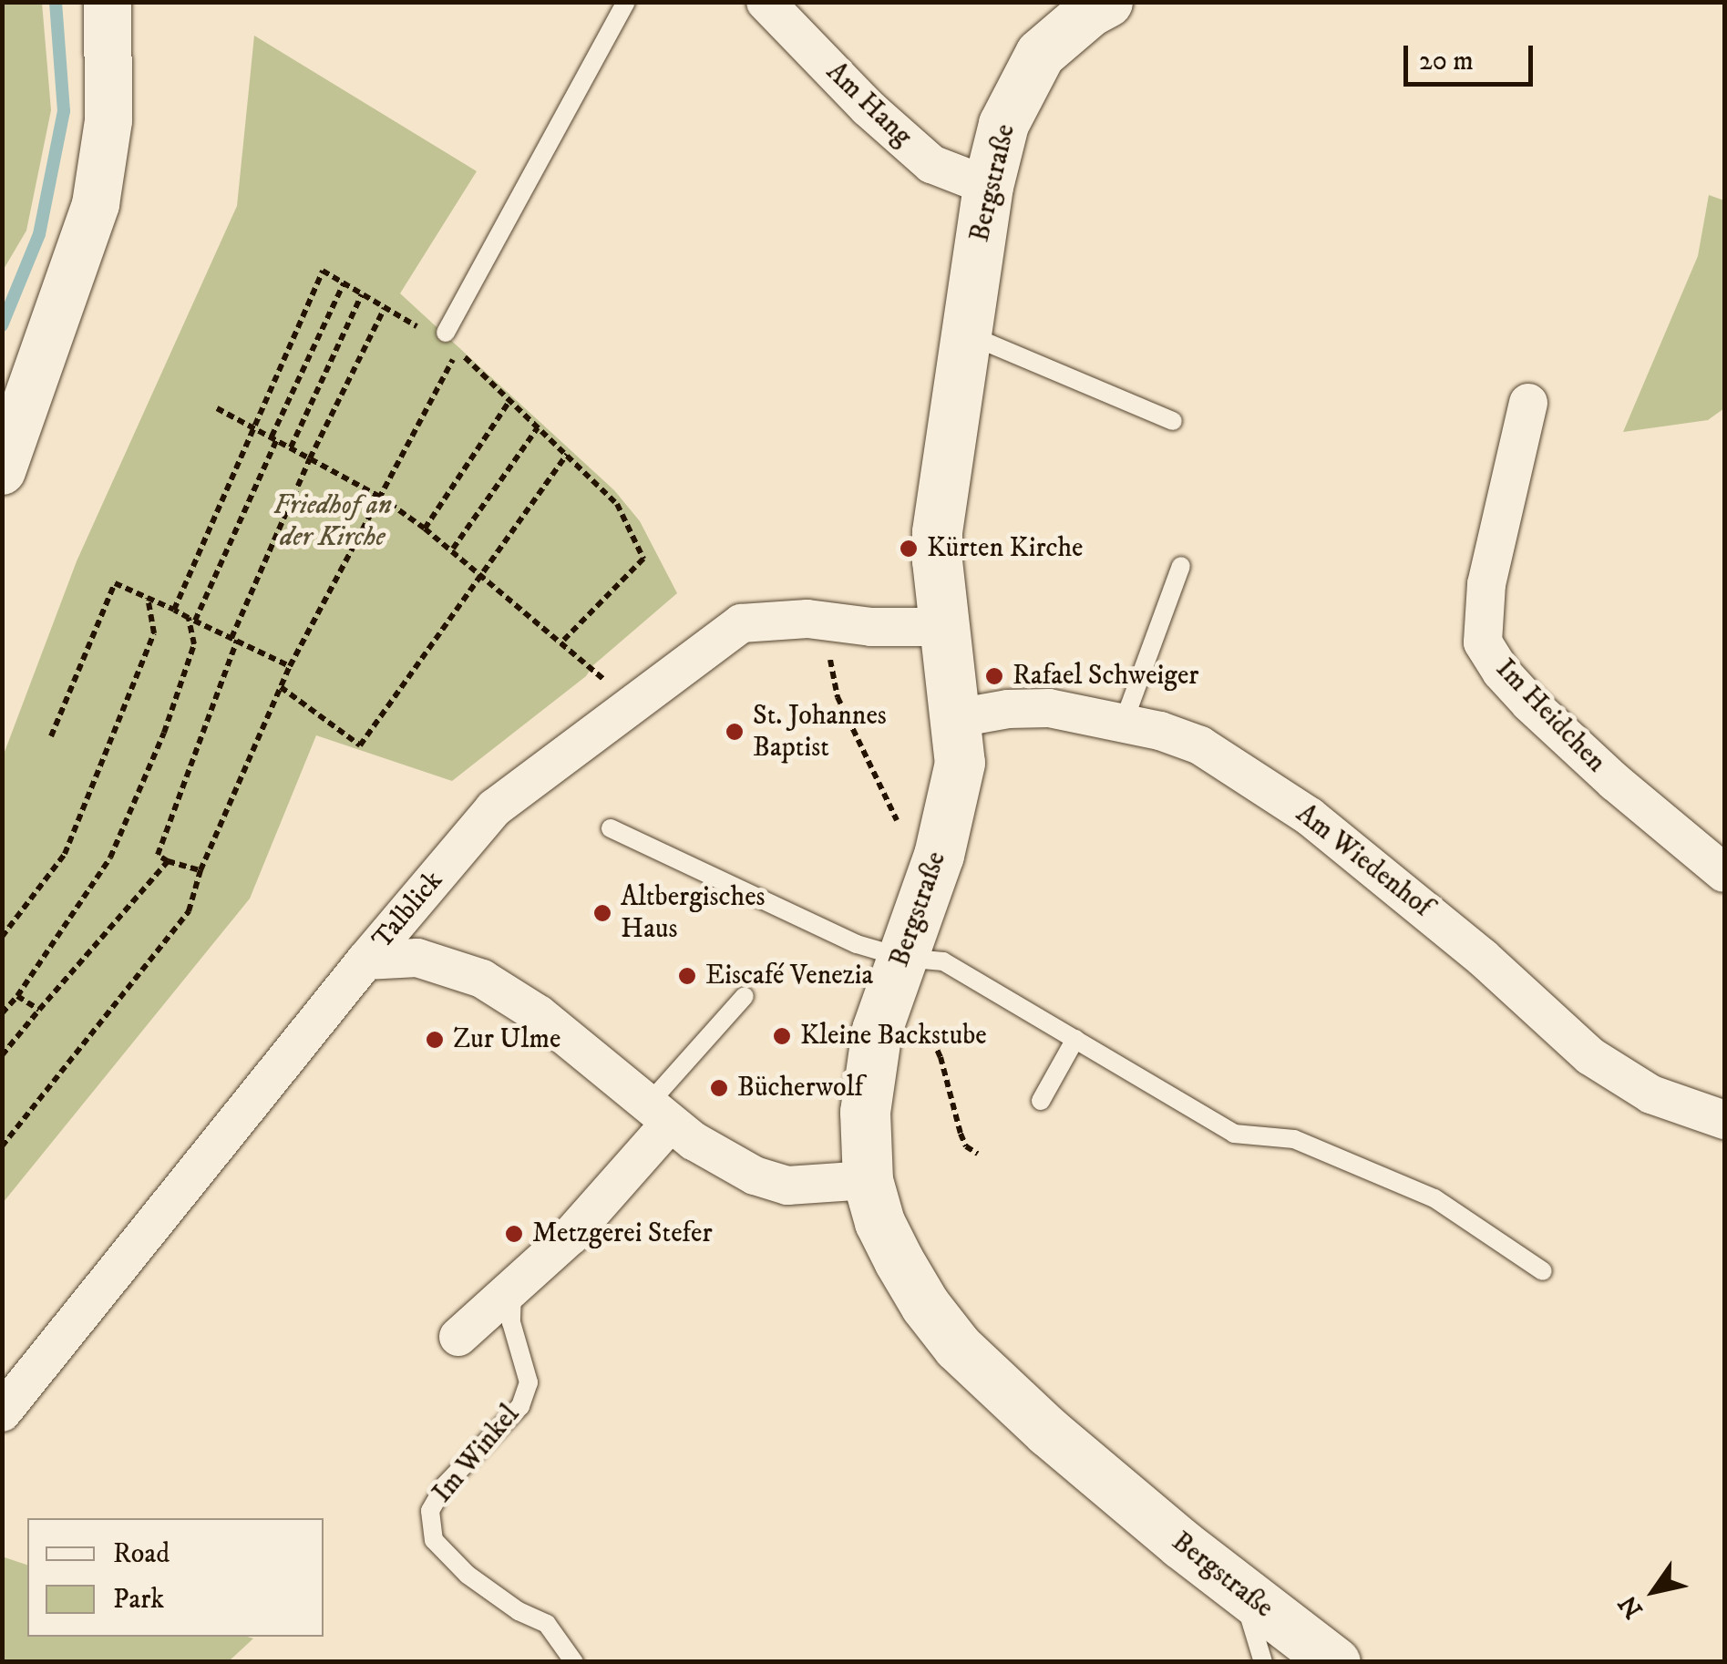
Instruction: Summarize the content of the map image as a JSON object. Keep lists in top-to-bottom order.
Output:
{
  "streets": {
    "main road": ["Bergstraße"],
    "street": [
      "Am Hang",
      "Im Heidchen",
      "Am Wiedenhof",
      "Talblick"
    ],
    "lane": ["Im Winkel"]
  },
  "crossings": [
    ["Am Hang", "Bergstraße"],
    ["Bergstraße", "Am Wiedenhof"],
    ["Bergstraße", "Talblick"]
  ],
  "parks": ["Friedhof an der Kirche"],
  "places": [
    "Kürten Kirche",
    "Rafael Schweiger",
    "St. Johannes Baptist",
    "Altbergisches Haus",
    "Eiscafé Venezia",
    "Kleine Backstube",
    "Zur Ulme",
    "Bücherwolf",
    "Metzgerei Stefer"
  ],
  "legend": ["Road", "Park"],
  "scale_bar": "20 m",
  "north": "bottom left"
}
